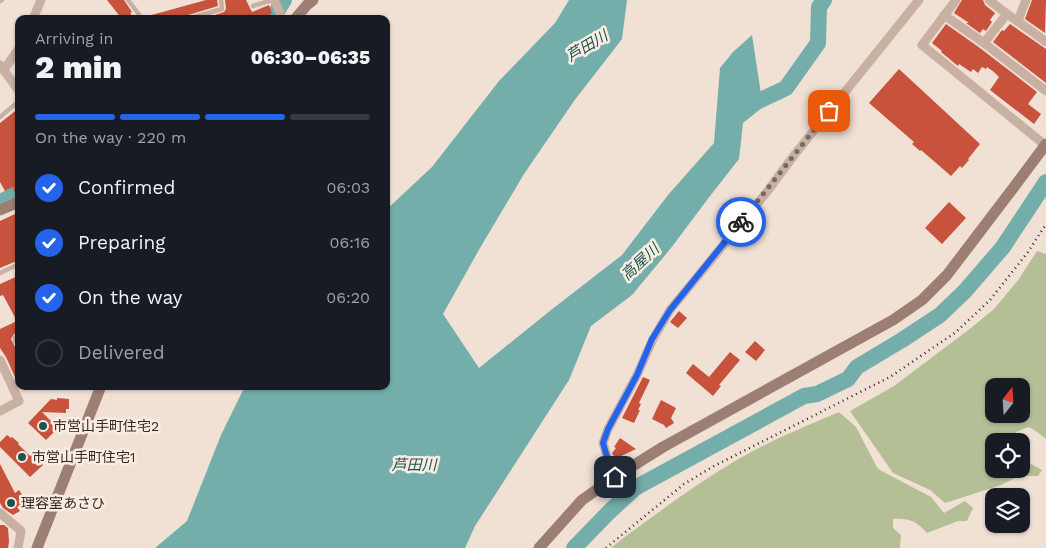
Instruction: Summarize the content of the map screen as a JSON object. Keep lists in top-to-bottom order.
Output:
{
  "water": ["芦田川", "高屋川"],
  "places": ["市営山手町住宅2", "市営山手町住宅1", "理容室あさひ"],
  "north": "top",
  "page": {
    "heading": ["2 min", "Arriving in", "06:30–06:35"],
    "bar": "On the way · 220 m",
    "list": [
      ["Confirmed", "06:03"],
      ["Preparing", "06:16"],
      ["On the way", "06:20"],
      "Delivered"
    ]
  }
}
